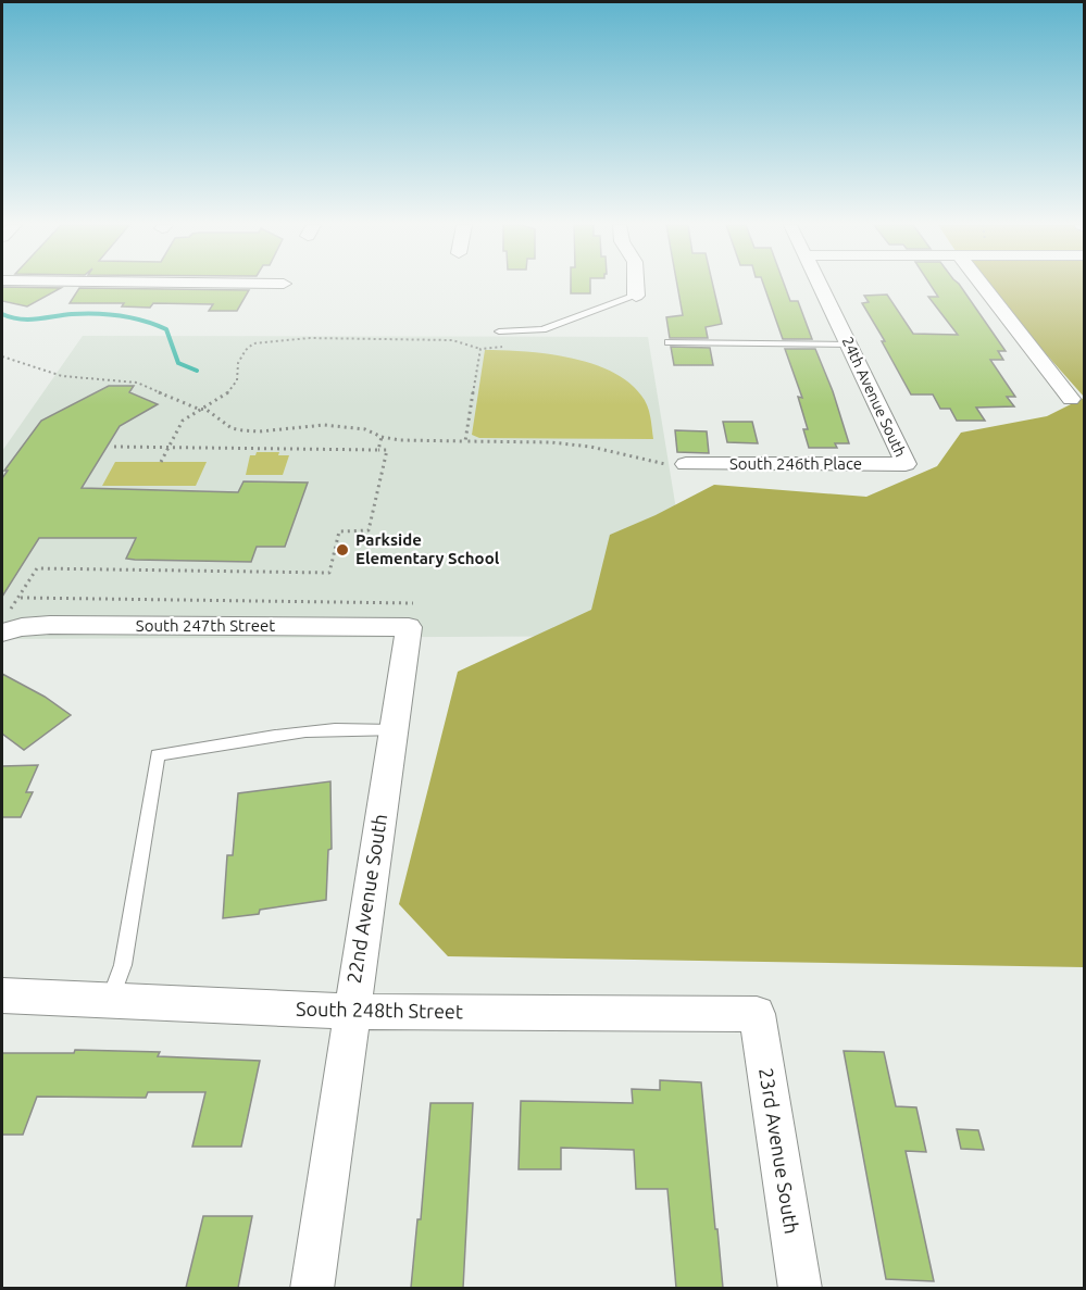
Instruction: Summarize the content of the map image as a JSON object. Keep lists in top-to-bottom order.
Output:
{
  "streets": {
    "street": [
      "24th Avenue South",
      "South 246th Place",
      "South 247th Street",
      "22nd Avenue South",
      "South 248th Street",
      "23rd Avenue South"
    ]
  },
  "crossings": [
    ["24th Avenue South", "South 246th Place"],
    ["South 247th Street", "22nd Avenue South"],
    ["22nd Avenue South", "South 248th Street"],
    ["South 248th Street", "23rd Avenue South"]
  ],
  "places": ["Parkside Elementary School"]
}
